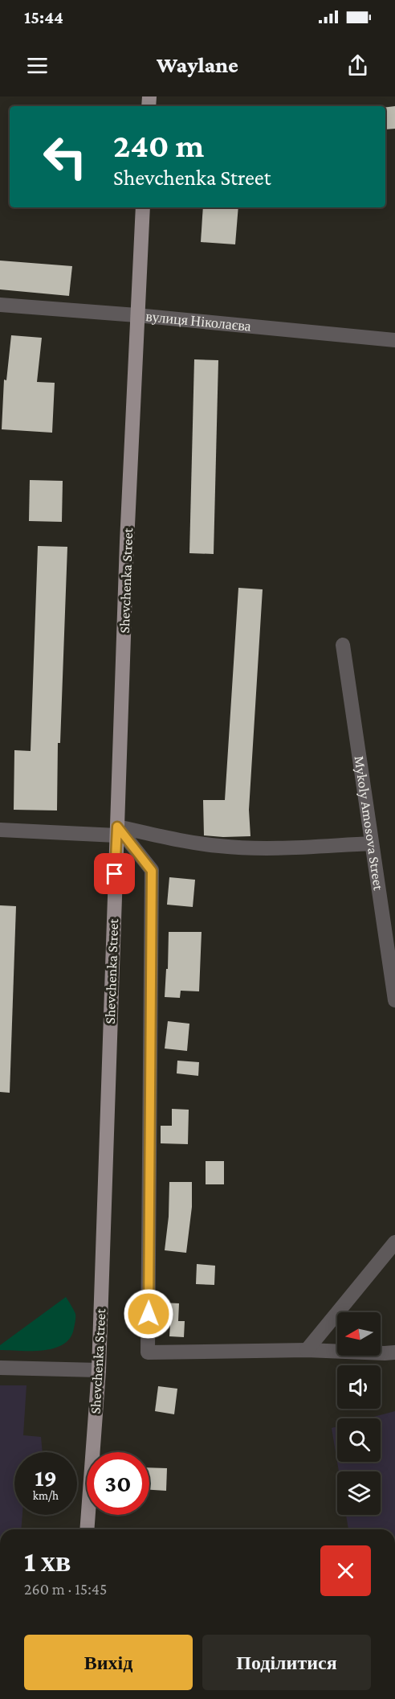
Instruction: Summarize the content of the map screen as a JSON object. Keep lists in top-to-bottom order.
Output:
{
  "streets": {
    "main road": ["Shevchenka Street"],
    "street": ["вулиця Ніколаєва", "Mykoly Amosova Street"]
  },
  "crossings": [
    ["вулиця Ніколаєва", "Shevchenka Street"]
  ],
  "north": "left",
  "page": {
    "status": "15:44",
    "header": "Waylane",
    "turn": ["240 m", "Shevchenka Street"],
    "speed": "19 km/h",
    "limit": "30",
    "heading": ["1 хв", "260 m · 15:45"],
    "buttons": ["Вихід", "Поділитися"]
  }
}
